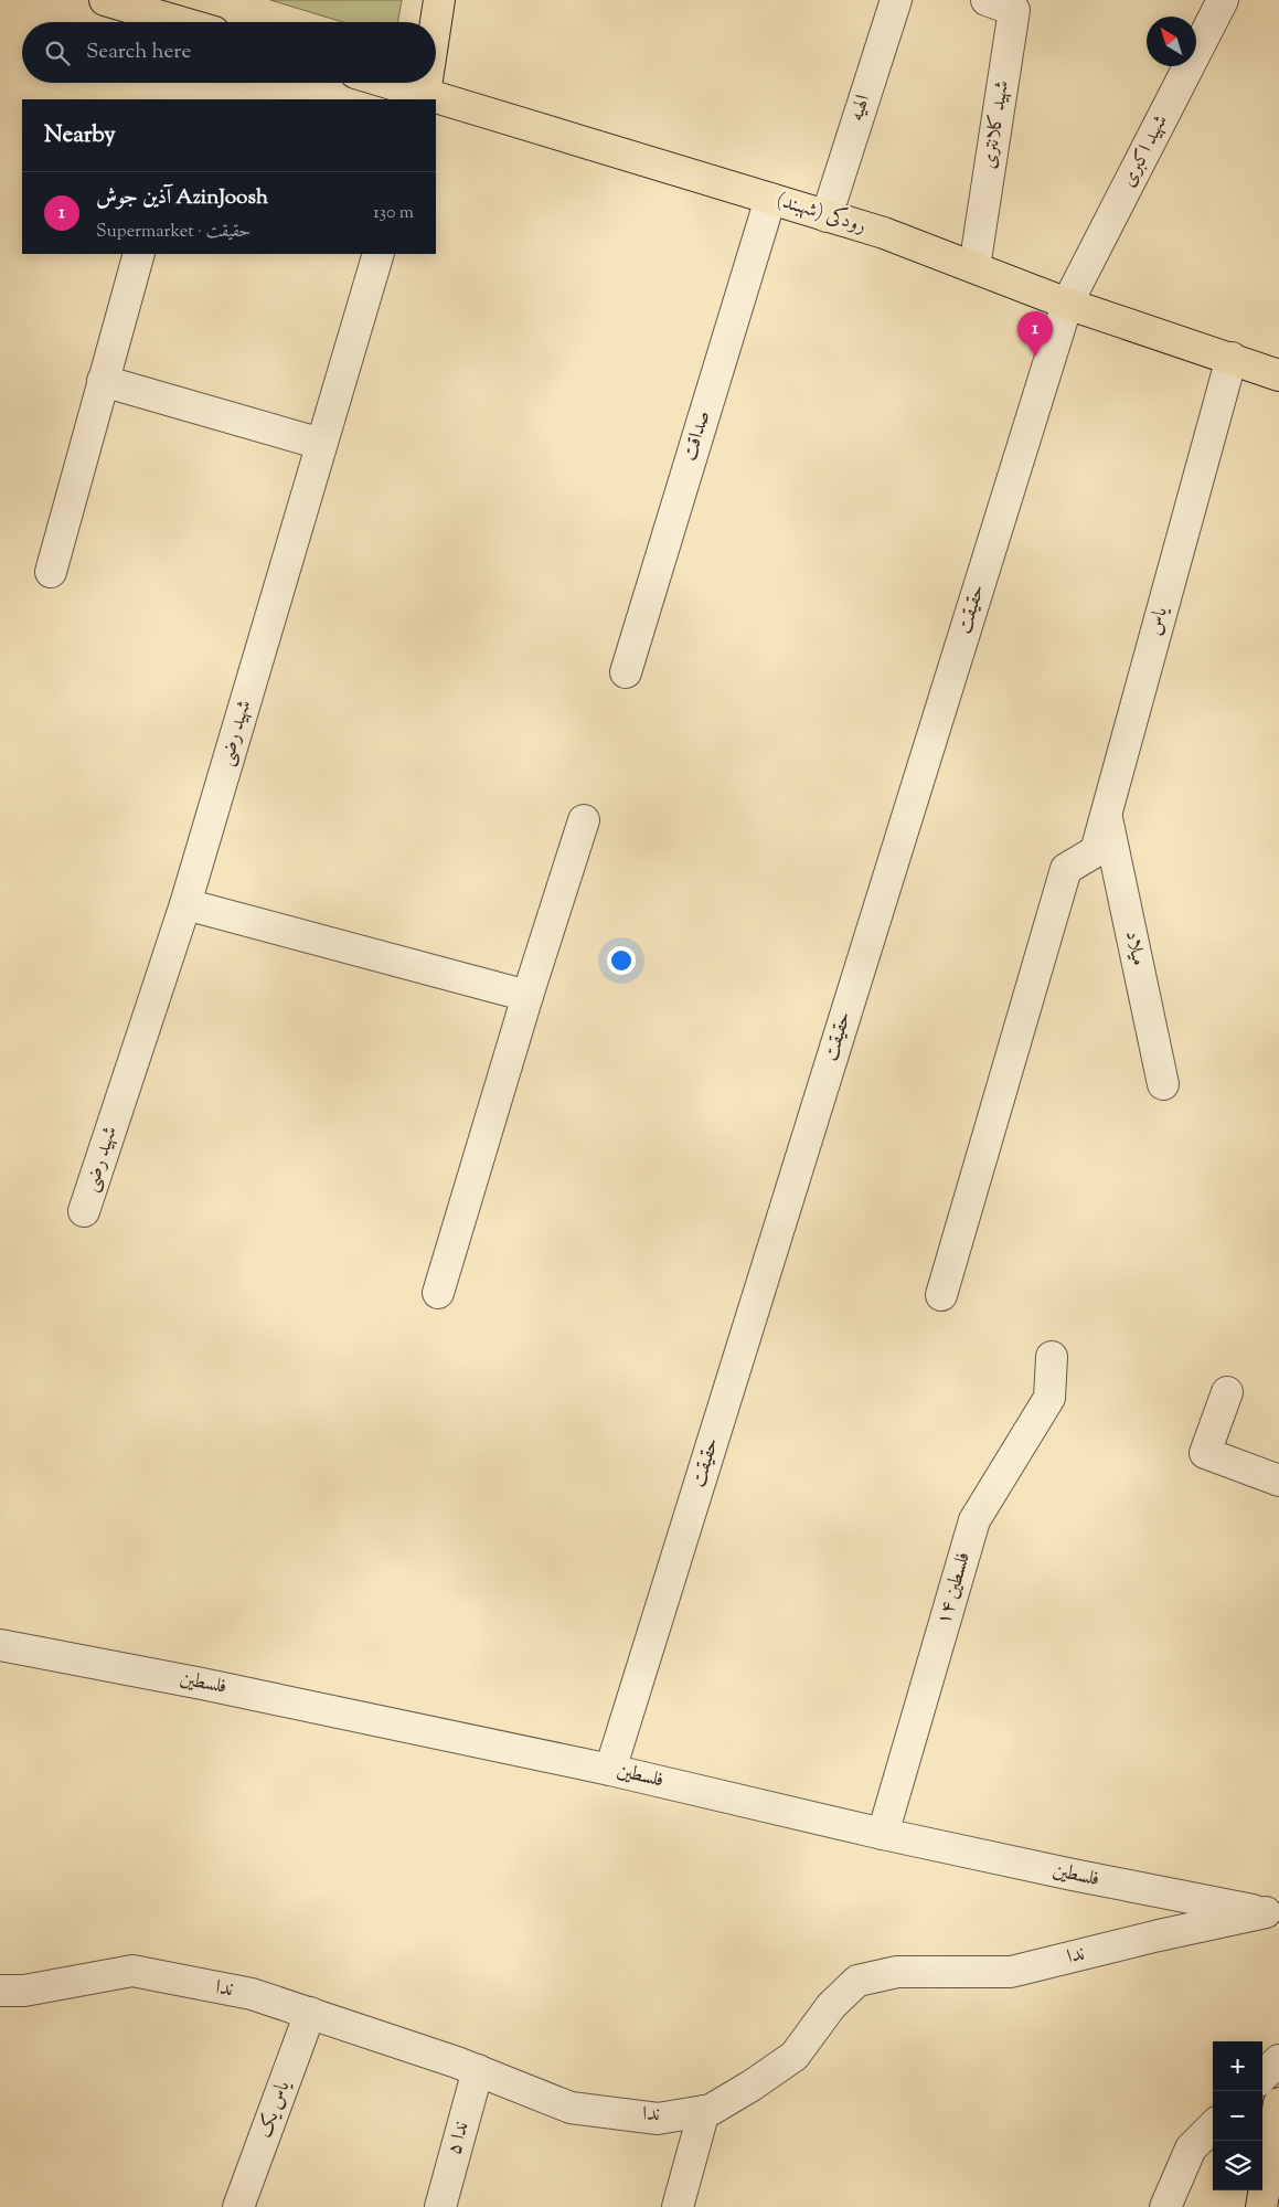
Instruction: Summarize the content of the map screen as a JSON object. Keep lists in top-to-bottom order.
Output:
{
  "streets": {
    "main road": ["رودکی (شهبند)"],
    "street": [
      "الهیه",
      "شهید کلانتری",
      "شهید اکبری",
      "صداقت",
      "حقیقت",
      "یاس",
      "شهید رضی",
      "میلاد",
      "فلسطین ۱۴",
      "فلسطین",
      "ندا",
      "یاس یک",
      "ندا ۵"
    ]
  },
  "crossings": [
    ["الهیه", "رودکی (شهبند)"],
    ["شهید کلانتری", "رودکی (شهبند)"],
    ["شهید اکبری", "رودکی (شهبند)"],
    ["شهید اکبری", "حقیقت"],
    ["رودکی (شهبند)", "صداقت"],
    ["رودکی (شهبند)", "حقیقت"],
    ["رودکی (شهبند)", "یاس"],
    ["حقیقت", "فلسطین"],
    ["یاس", "میلاد"],
    ["فلسطین ۱۴", "فلسطین"],
    ["فلسطین", "ندا"],
    ["ندا", "یاس یک"],
    ["ندا", "ندا ۵"]
  ],
  "north": "top left",
  "page": {
    "search": "Search here",
    "heading": "Nearby",
    "list": [
      {
        "mark": "1",
        "name": "آذین جوش AzinJoosh",
        "note": "Supermarket · حقیقت",
        "value": "130 m"
      }
    ],
    "pins": "1",
    "map_buttons": ["+", "−"]
  }
}
